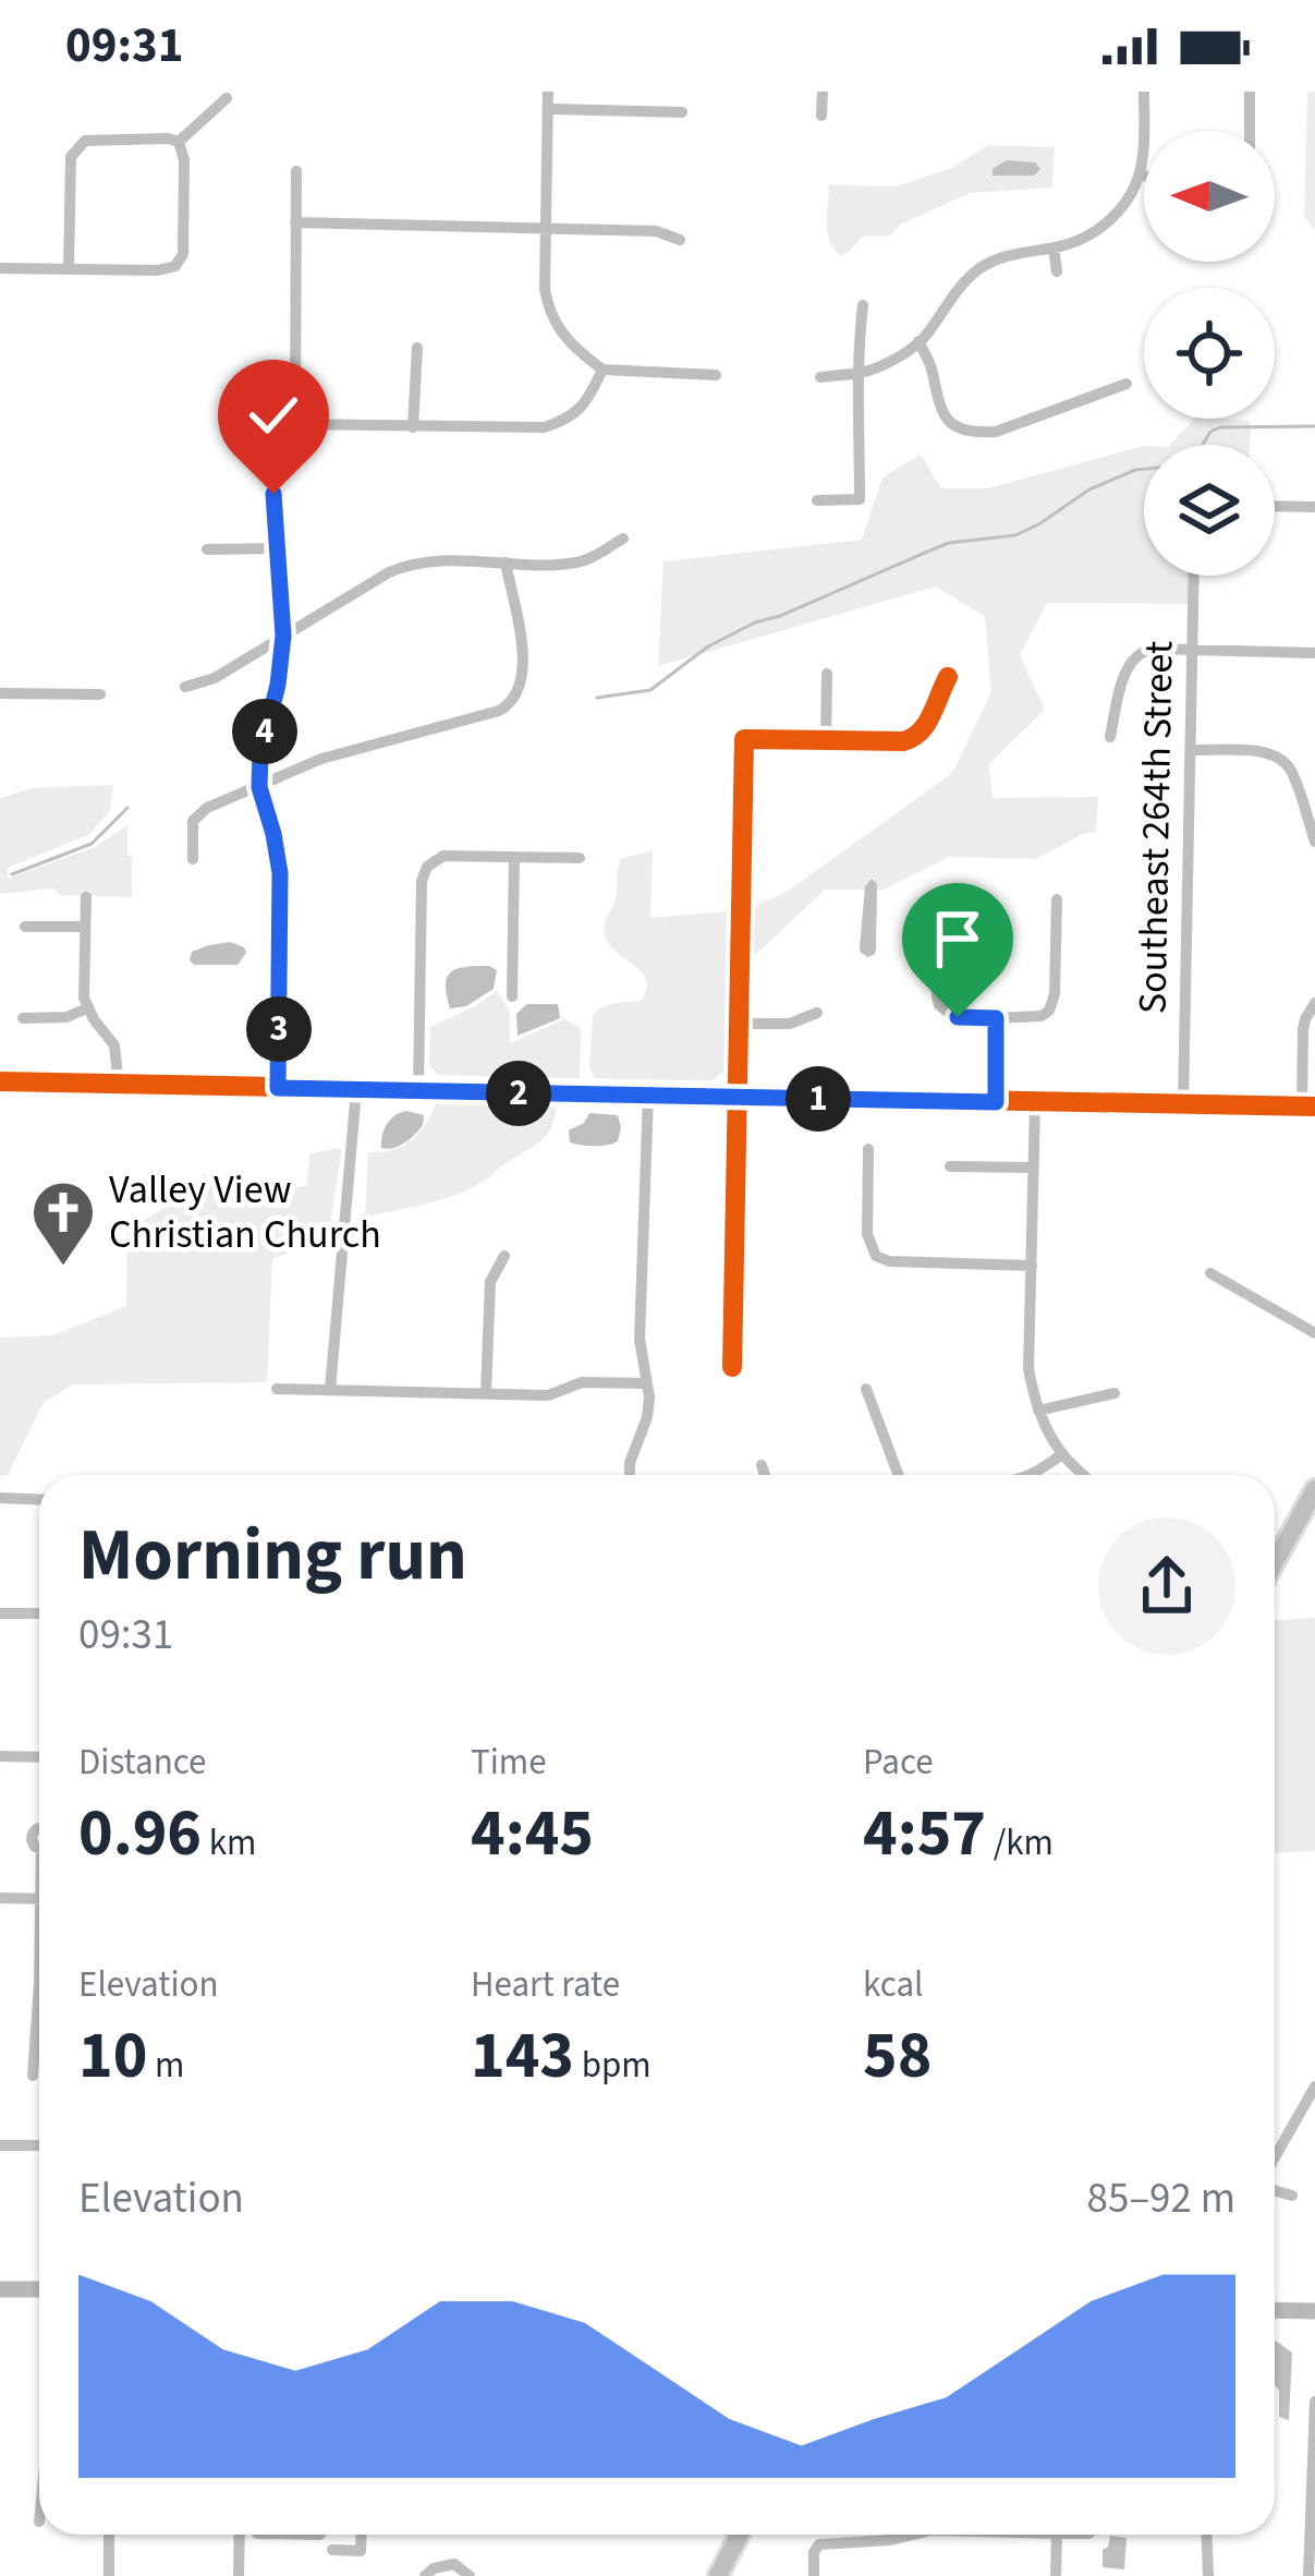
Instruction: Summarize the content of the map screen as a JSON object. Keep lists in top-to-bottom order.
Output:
{
  "streets": {
    "street": ["Southeast 264th Street"]
  },
  "places": {
    "church": ["Valley View Christian Church"]
  },
  "north": "left",
  "page": {
    "status": "09:31",
    "pins": [
      "4",
      "3",
      "2",
      "1"
    ],
    "heading": ["Morning run", "09:31"],
    "stats": [
      ["Distance", "0.96 km"],
      ["Time", "4:45"],
      ["Pace", "4:57 /km"],
      ["Elevation", "10 m"],
      ["Heart rate", "143 bpm"],
      ["kcal", "58"]
    ],
    "chart": ["Elevation", "85–92 m"]
  }
}
